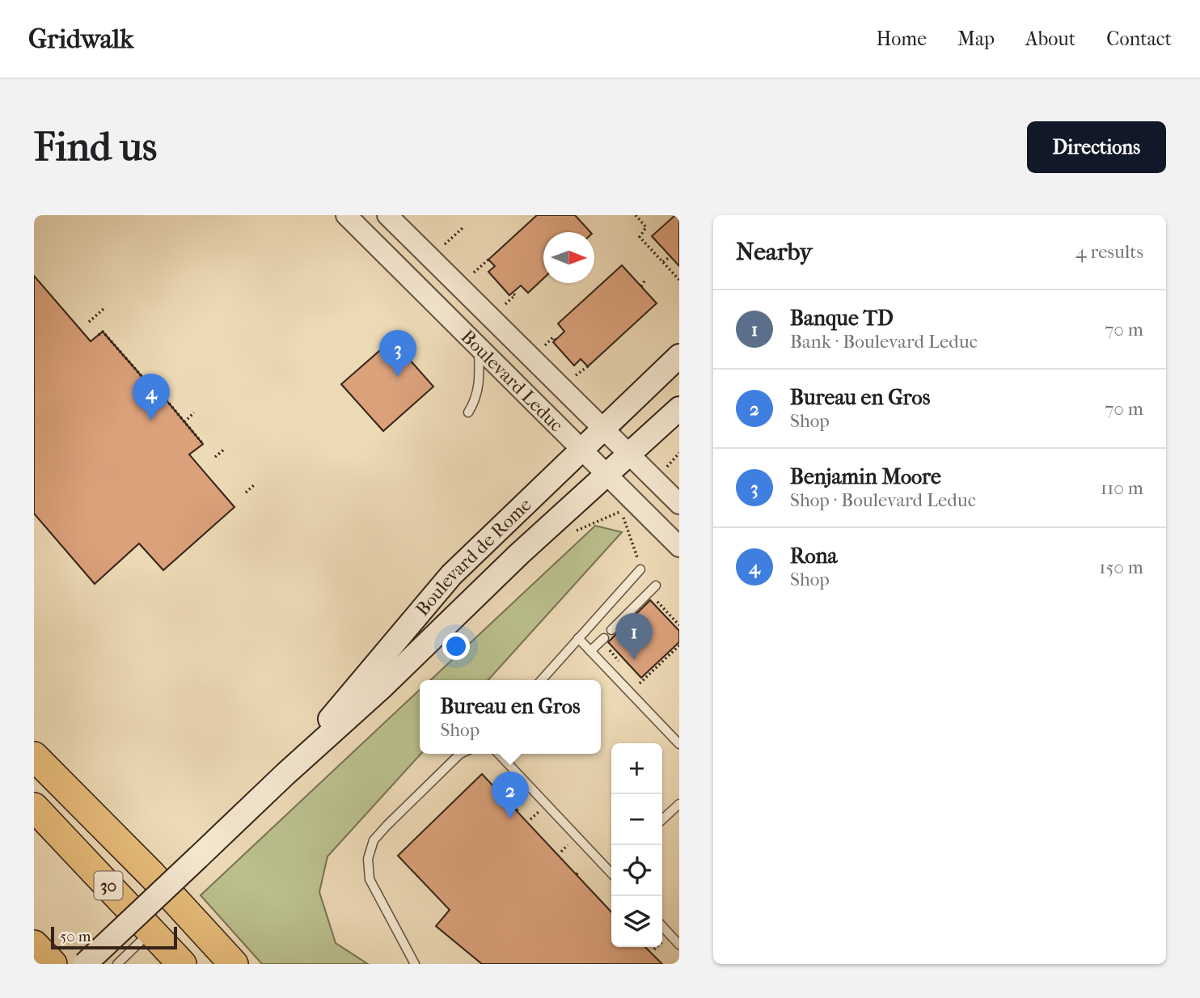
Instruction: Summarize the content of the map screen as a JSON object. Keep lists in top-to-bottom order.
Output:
{
  "streets": {
    "highway": ["30"],
    "main road": ["Boulevard de Rome"],
    "street": ["Boulevard Leduc"]
  },
  "crossings": [
    ["Boulevard Leduc", "Boulevard de Rome"]
  ],
  "scale_bar": "50 m",
  "north": "right",
  "page": {
    "header": "Gridwalk",
    "nav": [
      "Home",
      "Map",
      "About",
      "Contact"
    ],
    "buttons": "Directions",
    "title": "Find us",
    "heading": ["Nearby", "4 results"],
    "list": [
      {
        "mark": "1",
        "name": "Banque TD",
        "note": "Bank · Boulevard Leduc",
        "value": "70 m"
      },
      {
        "mark": "2",
        "name": "Bureau en Gros",
        "note": "Shop",
        "value": "70 m"
      },
      {
        "mark": "3",
        "name": "Benjamin Moore",
        "note": "Shop · Boulevard Leduc",
        "value": "110 m"
      },
      {
        "mark": "4",
        "name": "Rona",
        "note": "Shop",
        "value": "150 m"
      }
    ],
    "pins": [
      "3",
      "4",
      "1",
      "2"
    ],
    "popup": ["Bureau en Gros", "Shop"],
    "map_buttons": ["+", "−"],
    "scale": "50 m"
  }
}
